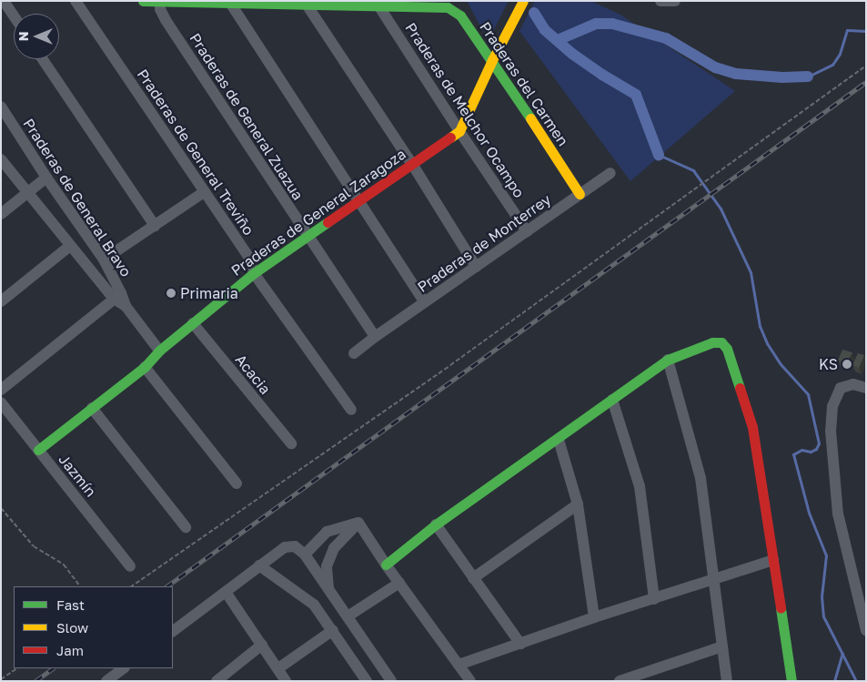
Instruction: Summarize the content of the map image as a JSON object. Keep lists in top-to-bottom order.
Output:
{
  "streets": {
    "street": [
      "Praderas del Carmen",
      "Praderas de Melchor Ocampo",
      "Praderas de General Zuazua",
      "Praderas de General Treviño",
      "Praderas de General Bravo",
      "Praderas de General Zaragoza",
      "Praderas de Monterrey",
      "Acacia",
      "Jazmín"
    ]
  },
  "crossings": [
    ["Praderas del Carmen", "Praderas de Melchor Ocampo"],
    ["Praderas del Carmen", "Praderas de General Zuazua"],
    ["Praderas del Carmen", "Praderas de Monterrey"],
    ["Praderas de Melchor Ocampo", "Praderas de General Zaragoza"],
    ["Praderas de Melchor Ocampo", "Praderas de Monterrey"],
    ["Praderas de General Zuazua", "Praderas de General Zaragoza"],
    ["Praderas de General Zuazua", "Praderas de Monterrey"],
    ["Praderas de General Treviño", "Praderas de General Zaragoza"],
    ["Praderas de General Bravo", "Praderas de General Zaragoza"],
    ["Praderas de General Zaragoza", "Acacia"],
    ["Praderas de General Zaragoza", "Jazmín"]
  ],
  "places": ["Primaria", "KS"],
  "legend": ["Fast", "Slow", "Jam"],
  "north": "left"
}
